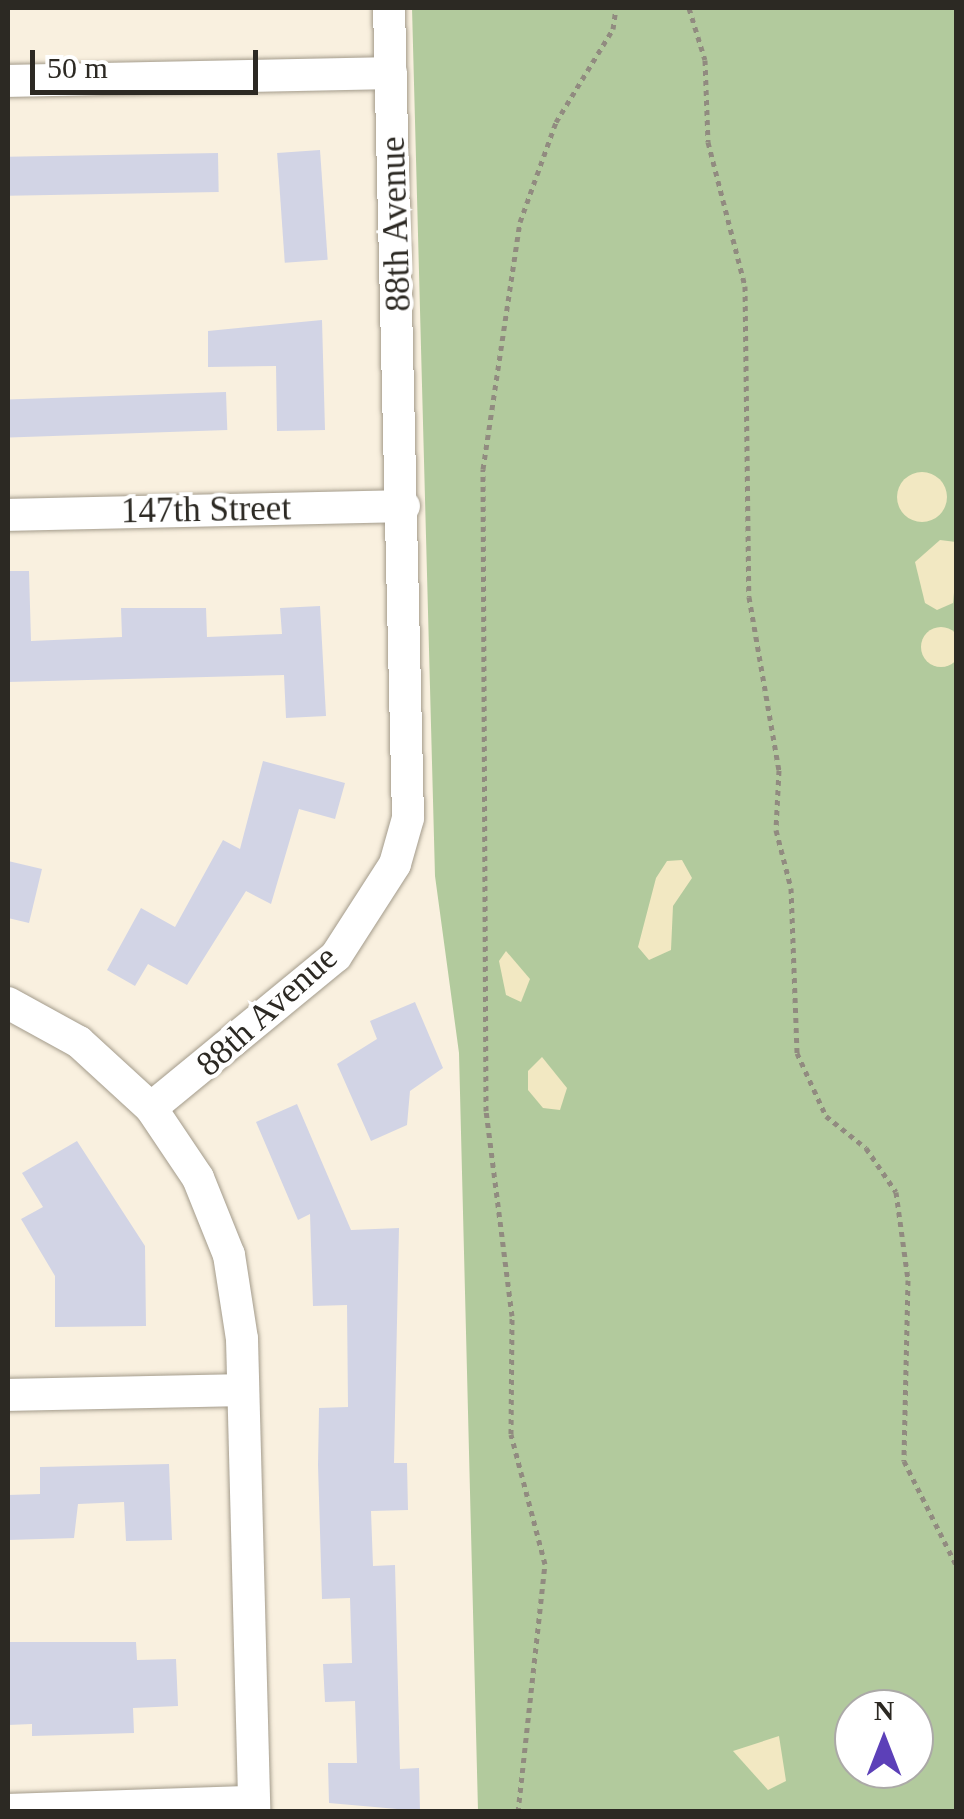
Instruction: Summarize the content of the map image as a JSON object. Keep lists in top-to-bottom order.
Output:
{
  "streets": {
    "street": ["88th Avenue", "147th Street"]
  },
  "crossings": [
    ["88th Avenue", "147th Street"]
  ],
  "scale_bar": "50 m",
  "north": "top"
}
